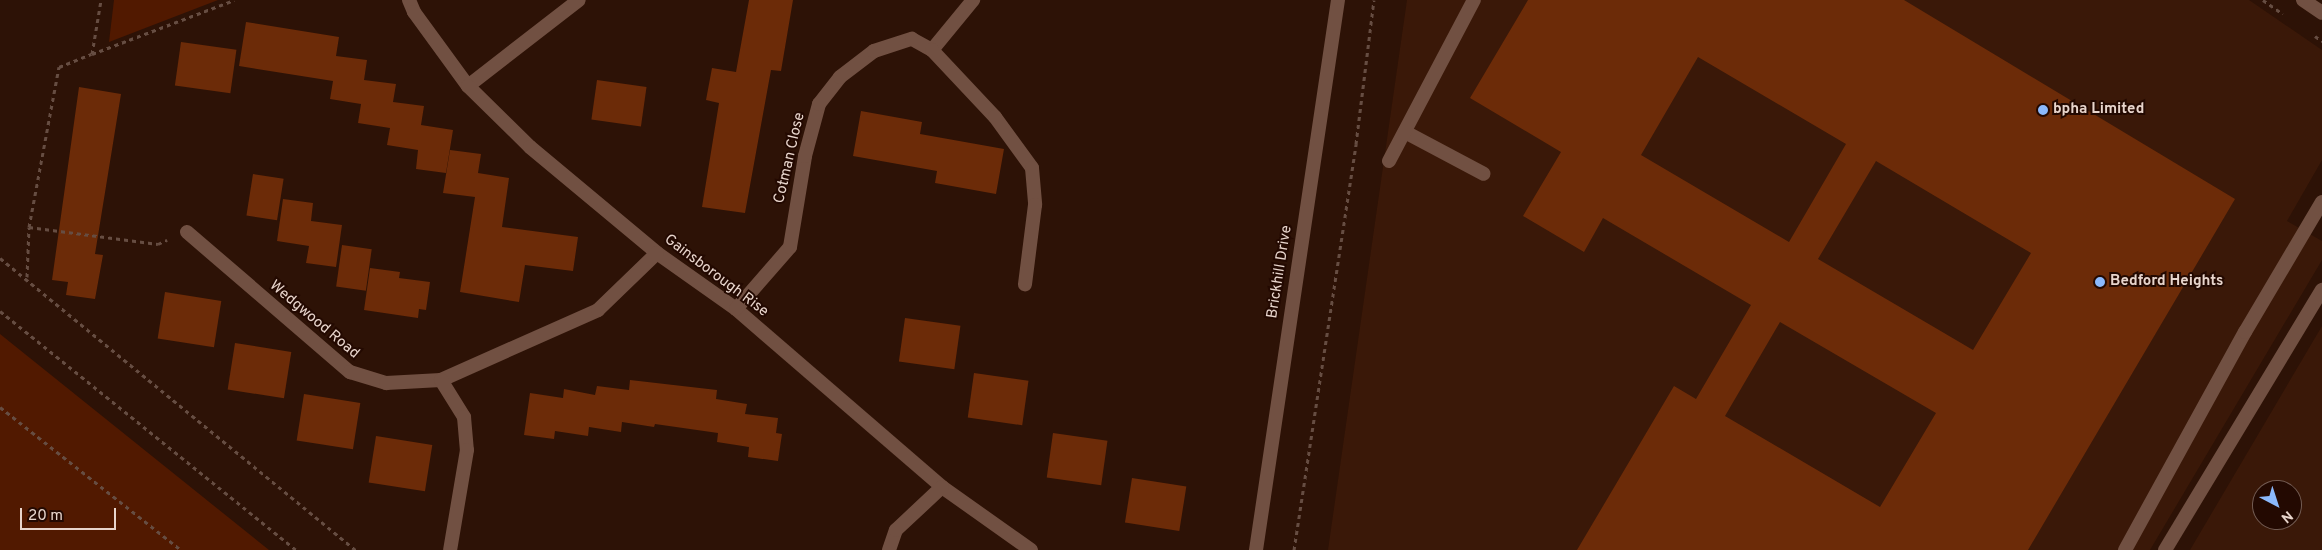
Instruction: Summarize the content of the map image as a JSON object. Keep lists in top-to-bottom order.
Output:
{
  "streets": {
    "street": [
      "Cotman Close",
      "Brickhill Drive",
      "Gainsborough Rise",
      "Wedgwood Road"
    ]
  },
  "crossings": [
    ["Cotman Close", "Gainsborough Rise"],
    ["Gainsborough Rise", "Wedgwood Road"]
  ],
  "places": ["bpha Limited", "Bedford Heights"],
  "scale_bar": "20 m",
  "north": "bottom right"
}
